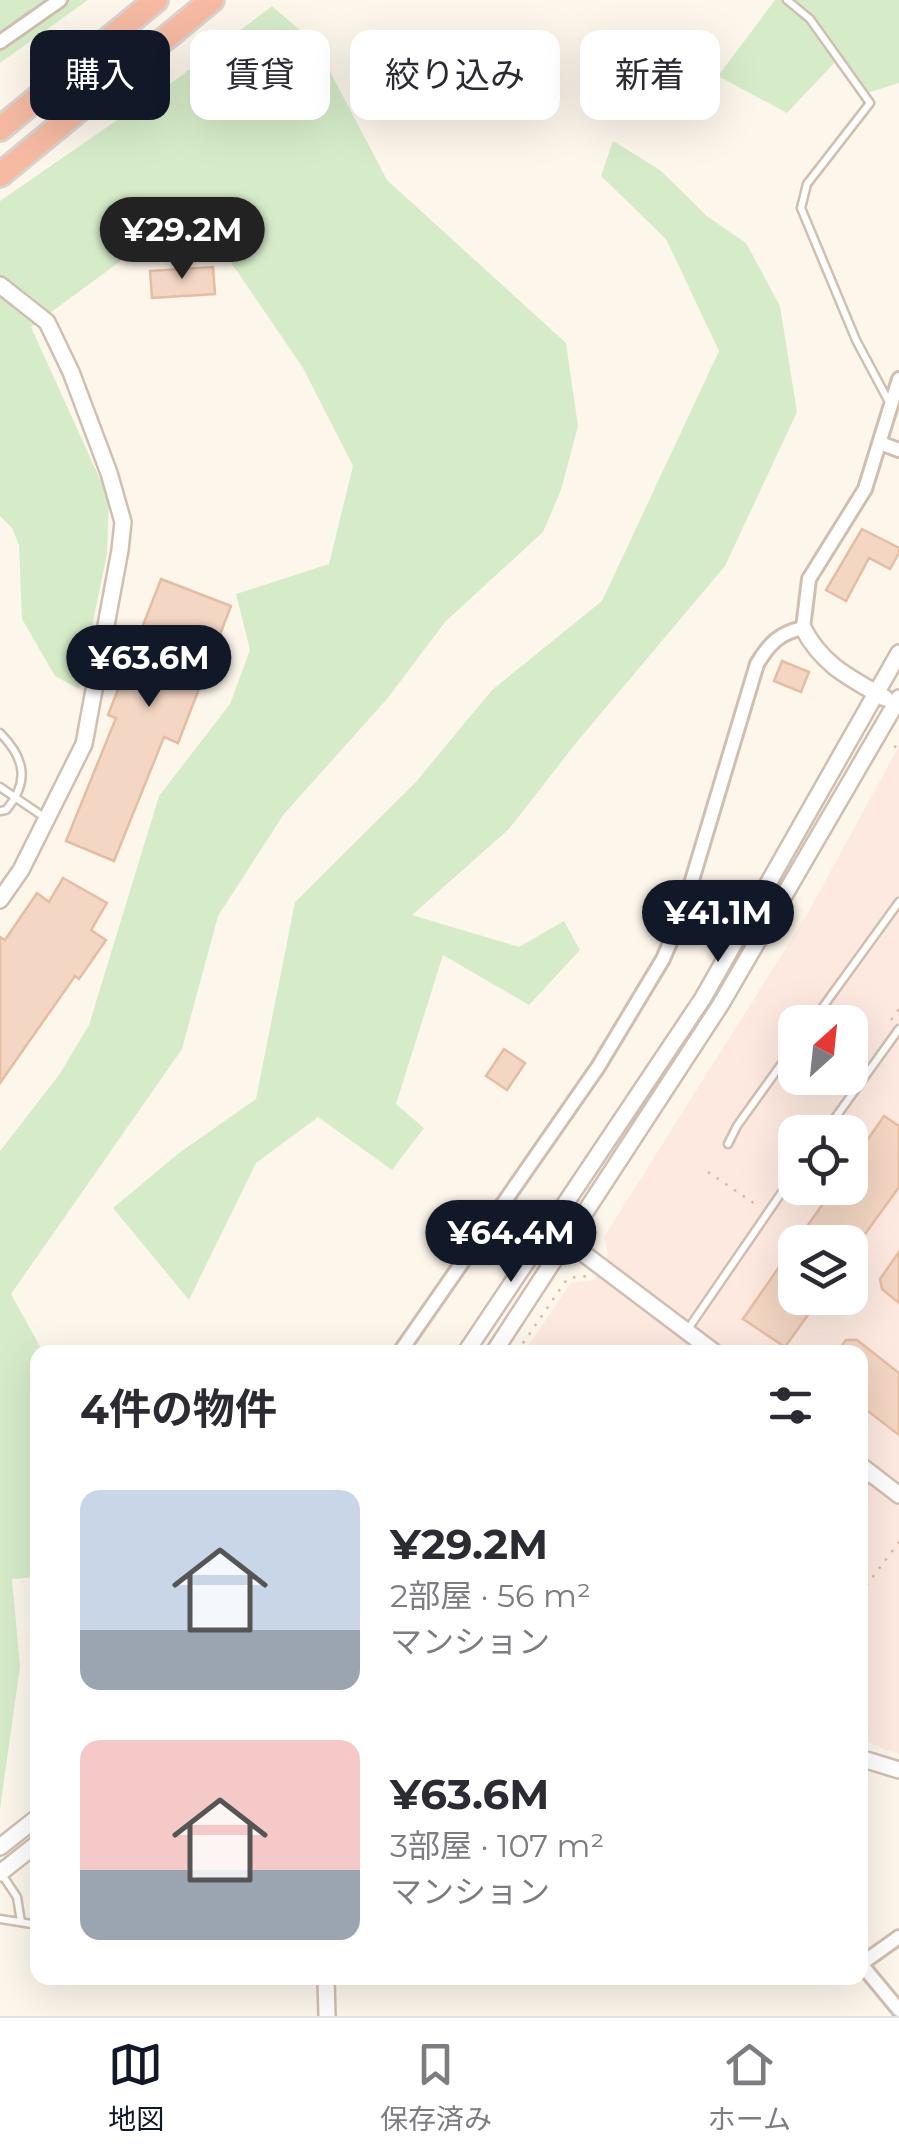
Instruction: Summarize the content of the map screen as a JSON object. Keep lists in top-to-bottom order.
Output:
{
  "north": "top right",
  "page": {
    "chip": [
      "購入",
      "賃貸",
      "絞り込み",
      "新着"
    ],
    "price": [
      "¥29.2M",
      "¥63.6M",
      "¥41.1M",
      "¥64.4M"
    ],
    "heading": "4件の物件",
    "list": [
      {
        "name": "¥29.2M",
        "note": "2部屋 · 56 m² · マンション"
      },
      {
        "name": "¥63.6M",
        "note": "3部屋 · 107 m² · マンション"
      }
    ],
    "tabs": ["地図", "保存済み", "ホーム"]
  }
}
